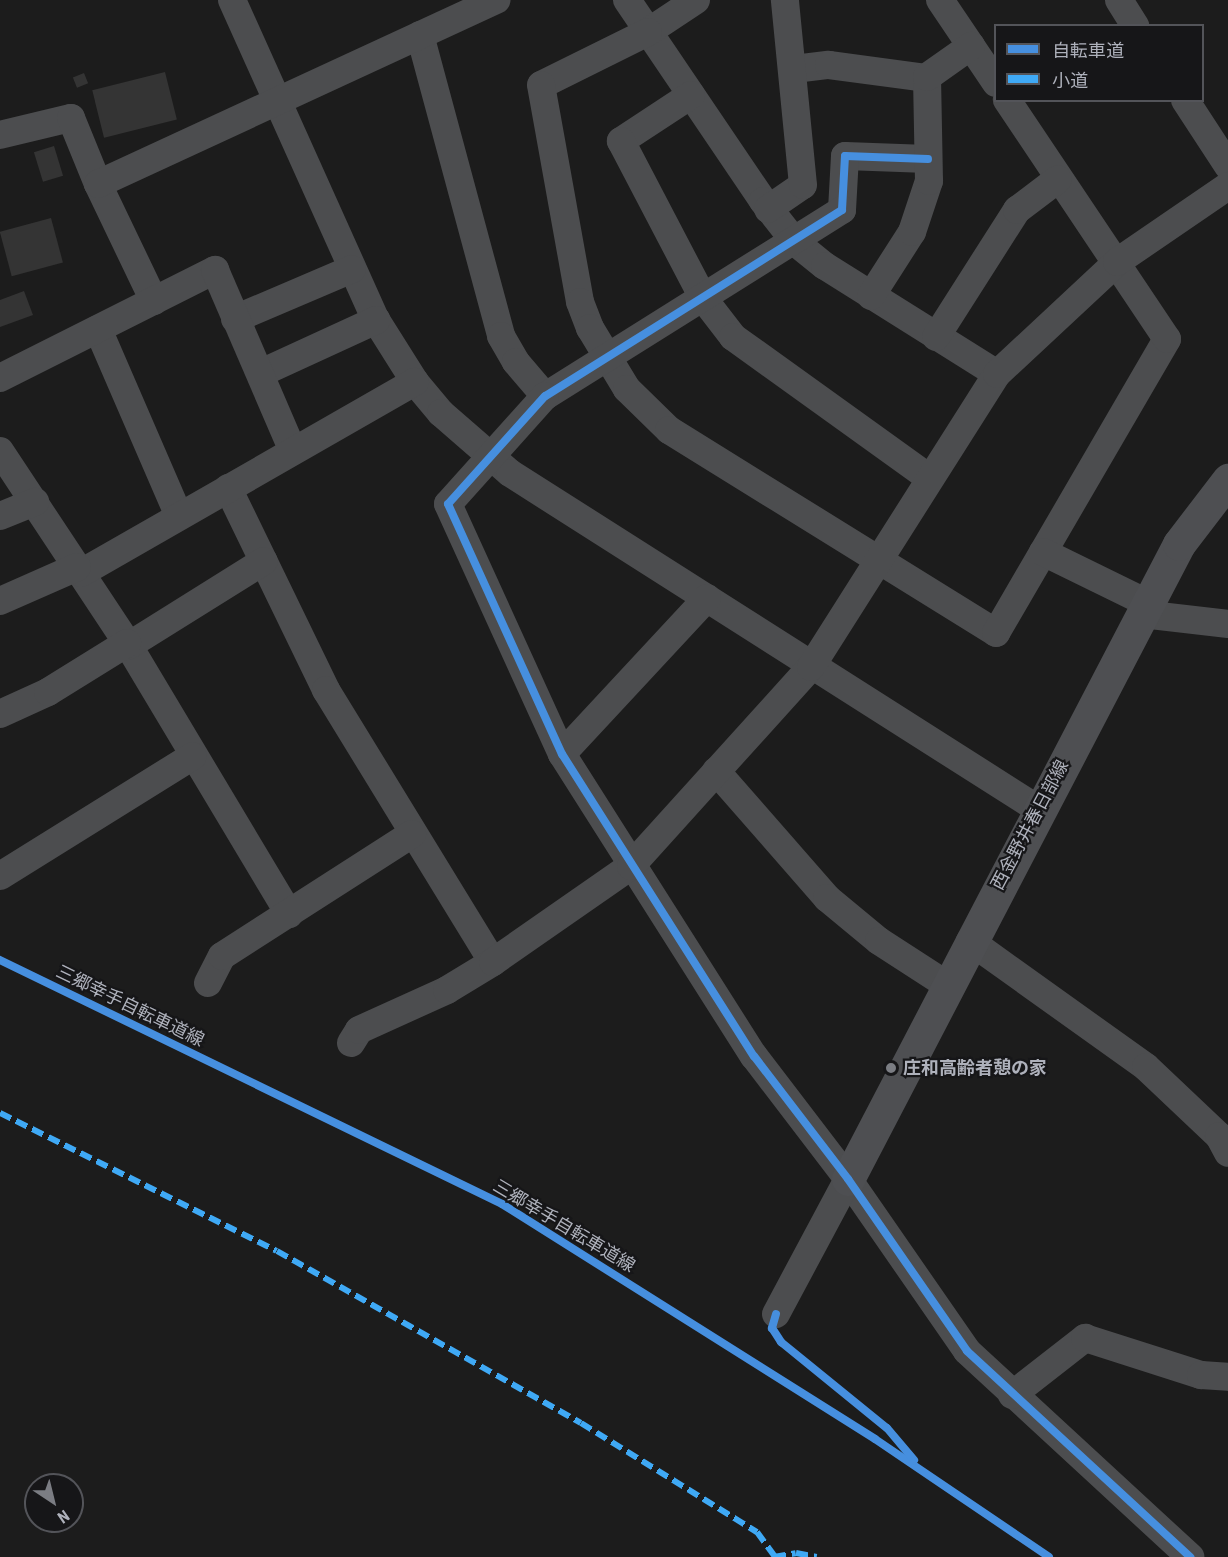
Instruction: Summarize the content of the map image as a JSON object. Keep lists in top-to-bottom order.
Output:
{
  "streets": {
    "main road": ["西金野井春日部線"],
    "cycle path": ["三郷幸手自転車道線"]
  },
  "places": ["庄和高齢者憩の家"],
  "legend": ["自転車道", "小道"],
  "north": "bottom right"
}
